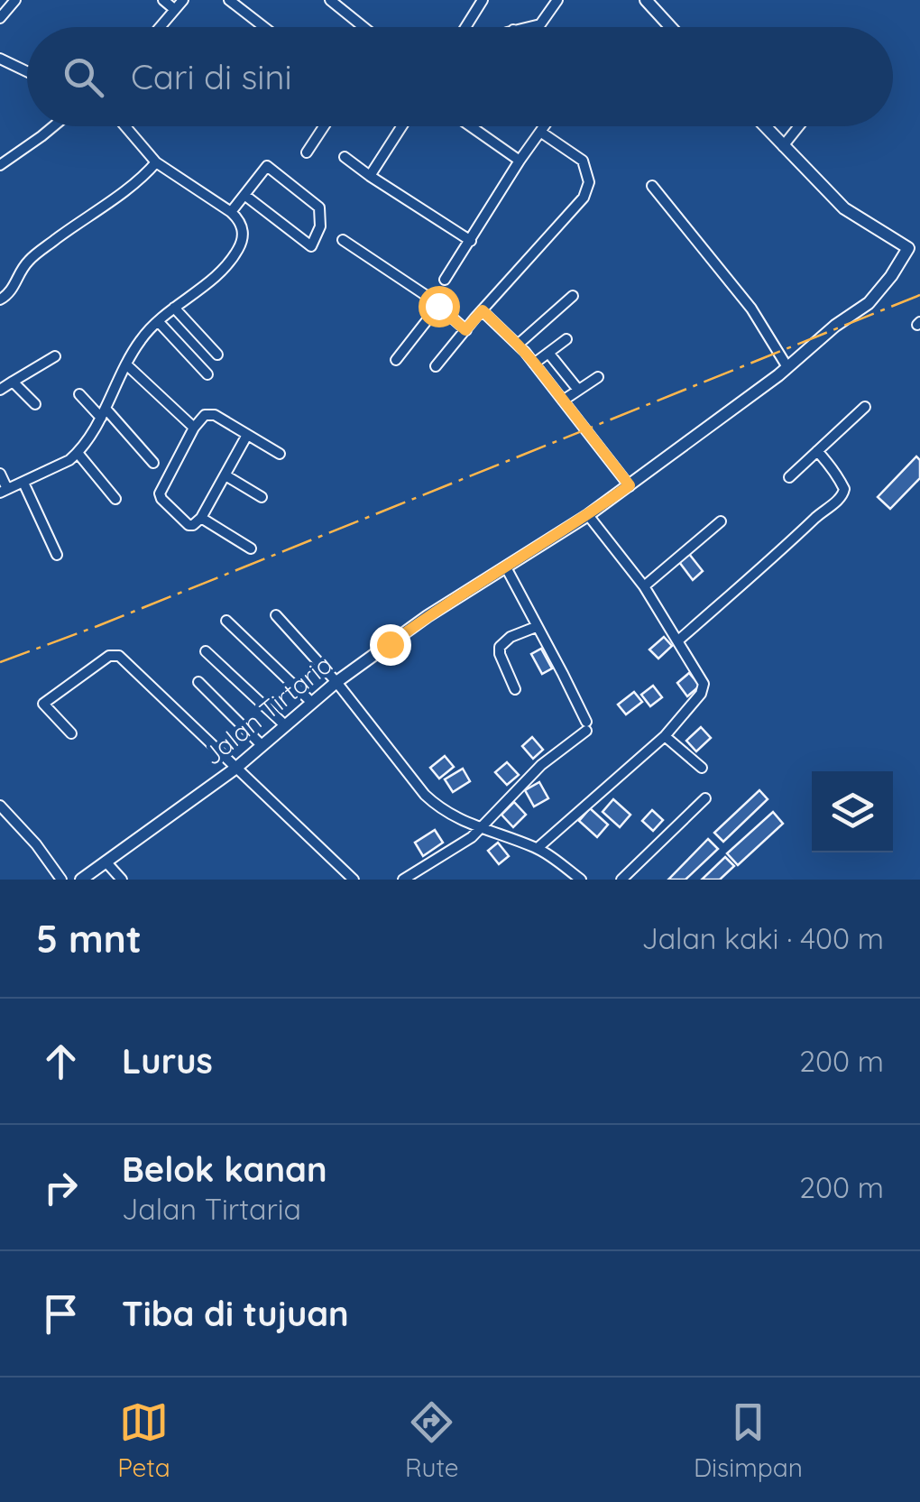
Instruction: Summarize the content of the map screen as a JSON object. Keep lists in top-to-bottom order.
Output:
{
  "streets": {
    "street": ["Jalan Tirtaria"]
  },
  "page": {
    "search": "Cari di sini",
    "heading": ["5 mnt", "Jalan kaki · 400 m"],
    "list": [
      ["Lurus", "200 m"],
      ["Belok kanan", "Jalan Tirtaria", "200 m"],
      "Tiba di tujuan"
    ],
    "nav": ["Peta", "Rute", "Disimpan"]
  }
}
